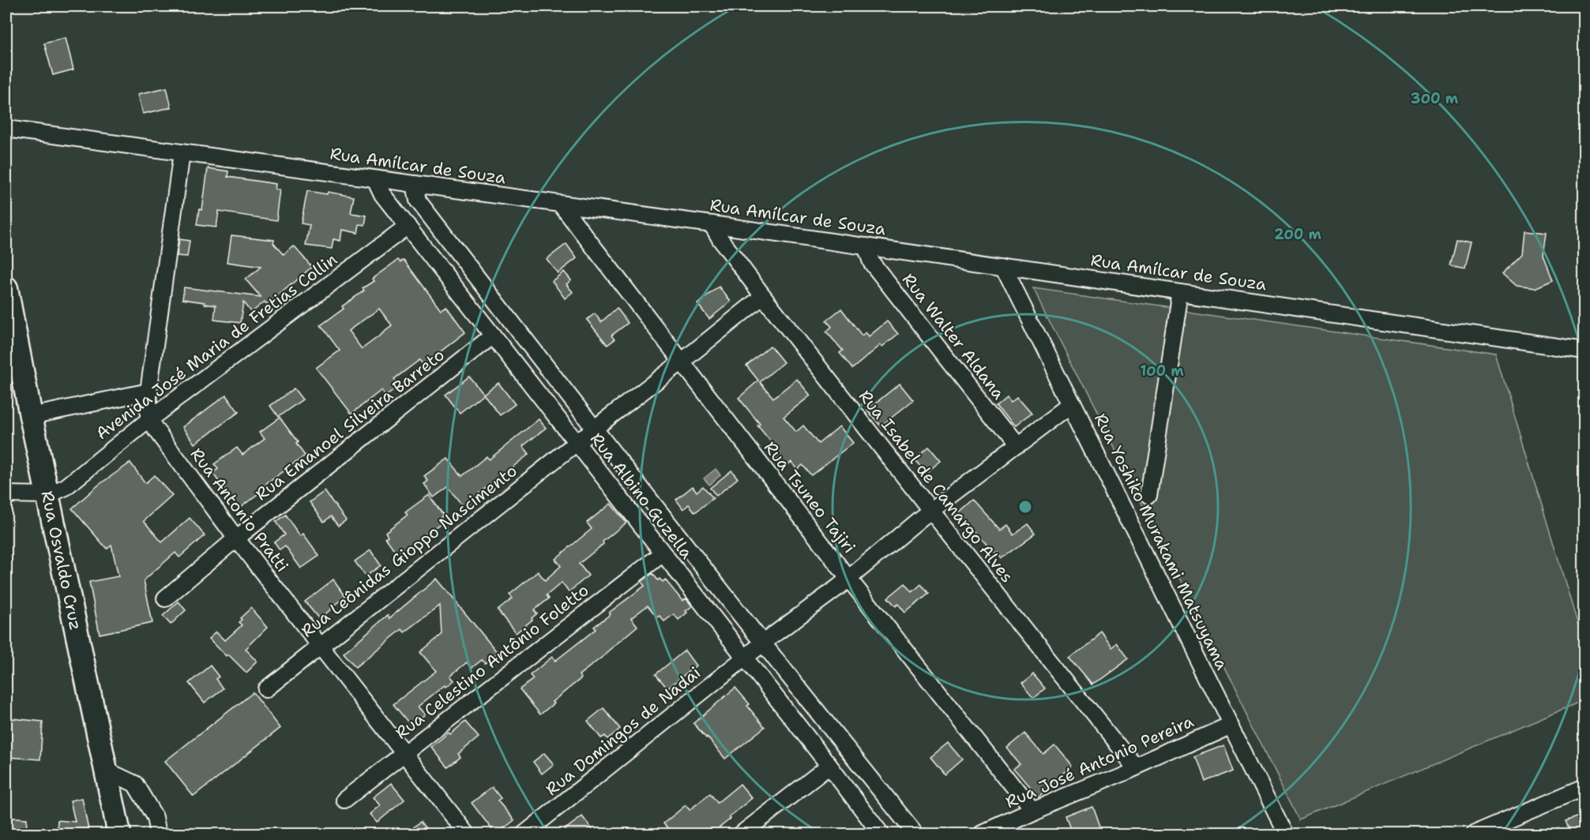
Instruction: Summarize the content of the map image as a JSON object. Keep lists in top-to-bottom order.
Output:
{
  "streets": {
    "highway": ["Rua Osvaldo Cruz"],
    "street": [
      "Rua Amílcar de Souza",
      "Rua Walter Aldana",
      "Avenida José Maria de Fretias Collin",
      "Rua Emanoel Silveira Barreto",
      "Rua Isabel de Camargo Alves",
      "Rua Albino Guzella",
      "Rua Tsuneo Tajiri",
      "Rua Antonio Pratti",
      "Rua Yoshiko Murakami Matsuyama",
      "Rua Leônidas Gioppo Nascimento",
      "Rua Celestino Antônio Foletto",
      "Rua Domingos de Nadai",
      "Rua José Antonio Pereira"
    ]
  },
  "crossings": [
    ["Rua Amílcar de Souza", "Rua Walter Aldana"],
    ["Rua Amílcar de Souza", "Rua Isabel de Camargo Alves"],
    ["Rua Amílcar de Souza", "Rua Albino Guzella"],
    ["Rua Amílcar de Souza", "Rua Tsuneo Tajiri"],
    ["Rua Amílcar de Souza", "Rua Yoshiko Murakami Matsuyama"],
    ["Avenida José Maria de Fretias Collin", "Rua Albino Guzella"],
    ["Avenida José Maria de Fretias Collin", "Rua Antonio Pratti"],
    ["Avenida José Maria de Fretias Collin", "Rua Osvaldo Cruz"],
    ["Rua Emanoel Silveira Barreto", "Rua Albino Guzella"],
    ["Rua Emanoel Silveira Barreto", "Rua Antonio Pratti"],
    ["Rua Isabel de Camargo Alves", "Rua Leônidas Gioppo Nascimento"],
    ["Rua Isabel de Camargo Alves", "Rua José Antonio Pereira"],
    ["Rua Albino Guzella", "Rua Leônidas Gioppo Nascimento"],
    ["Rua Albino Guzella", "Rua Celestino Antônio Foletto"],
    ["Rua Albino Guzella", "Rua Domingos de Nadai"],
    ["Rua Tsuneo Tajiri", "Rua Leônidas Gioppo Nascimento"],
    ["Rua Tsuneo Tajiri", "Rua José Antonio Pereira"],
    ["Rua Antonio Pratti", "Rua Leônidas Gioppo Nascimento"],
    ["Rua Antonio Pratti", "Rua Celestino Antônio Foletto"],
    ["Rua Yoshiko Murakami Matsuyama", "Rua José Antonio Pereira"]
  ],
  "rings": ["300 m", "200 m", "100 m"]
}
